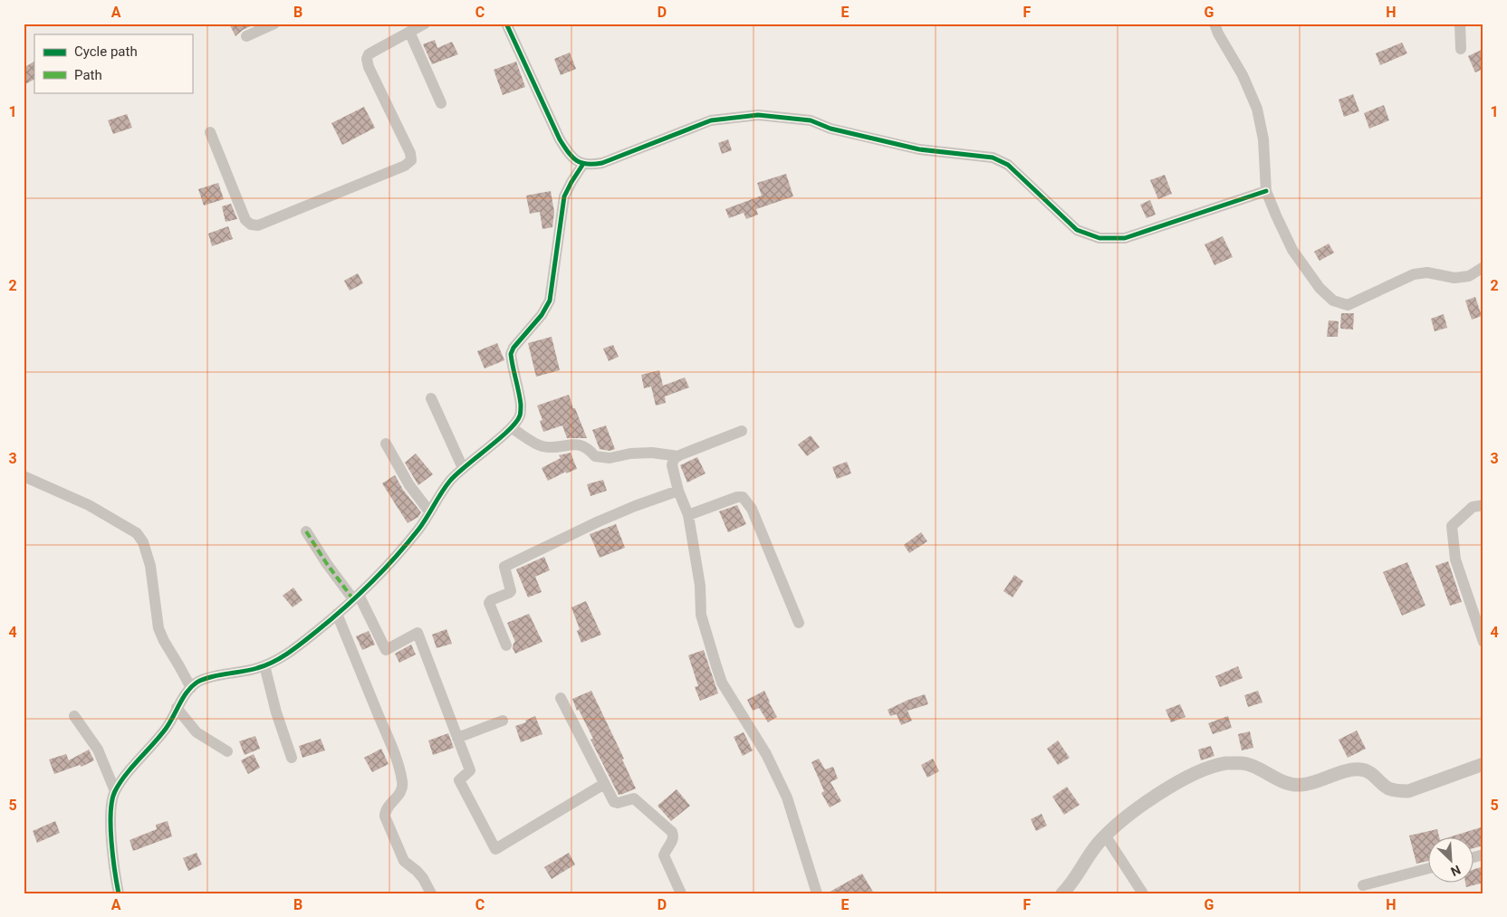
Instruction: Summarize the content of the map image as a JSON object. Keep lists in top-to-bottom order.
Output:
{
  "legend": ["Cycle path", "Path"],
  "north": "bottom right",
  "grid": {
    "columns": [
      "A",
      "B",
      "C",
      "D",
      "E",
      "F",
      "G",
      "H"
    ],
    "rows": [
      "1",
      "2",
      "3",
      "4",
      "5"
    ]
  }
}
